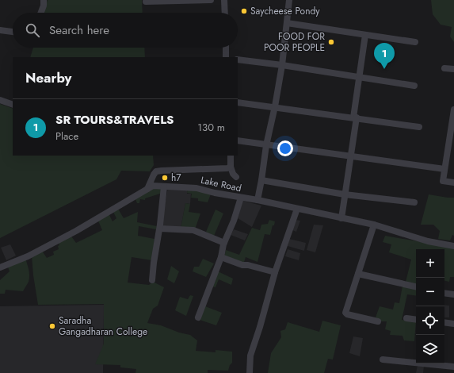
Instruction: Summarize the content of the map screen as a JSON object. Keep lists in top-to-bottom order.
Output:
{
  "streets": {
    "street": ["Lake Road"]
  },
  "places": [
    "Saycheese Pondy",
    "FOOD FOR POOR PEOPLE",
    "h7",
    "Saradha Gangadharan College"
  ],
  "page": {
    "search": "Search here",
    "pins": "1",
    "heading": "Nearby",
    "list": [
      {
        "mark": "1",
        "name": "SR TOURS&TRAVELS",
        "note": "Place",
        "value": "130 m"
      }
    ],
    "map_buttons": ["+", "−"]
  }
}
